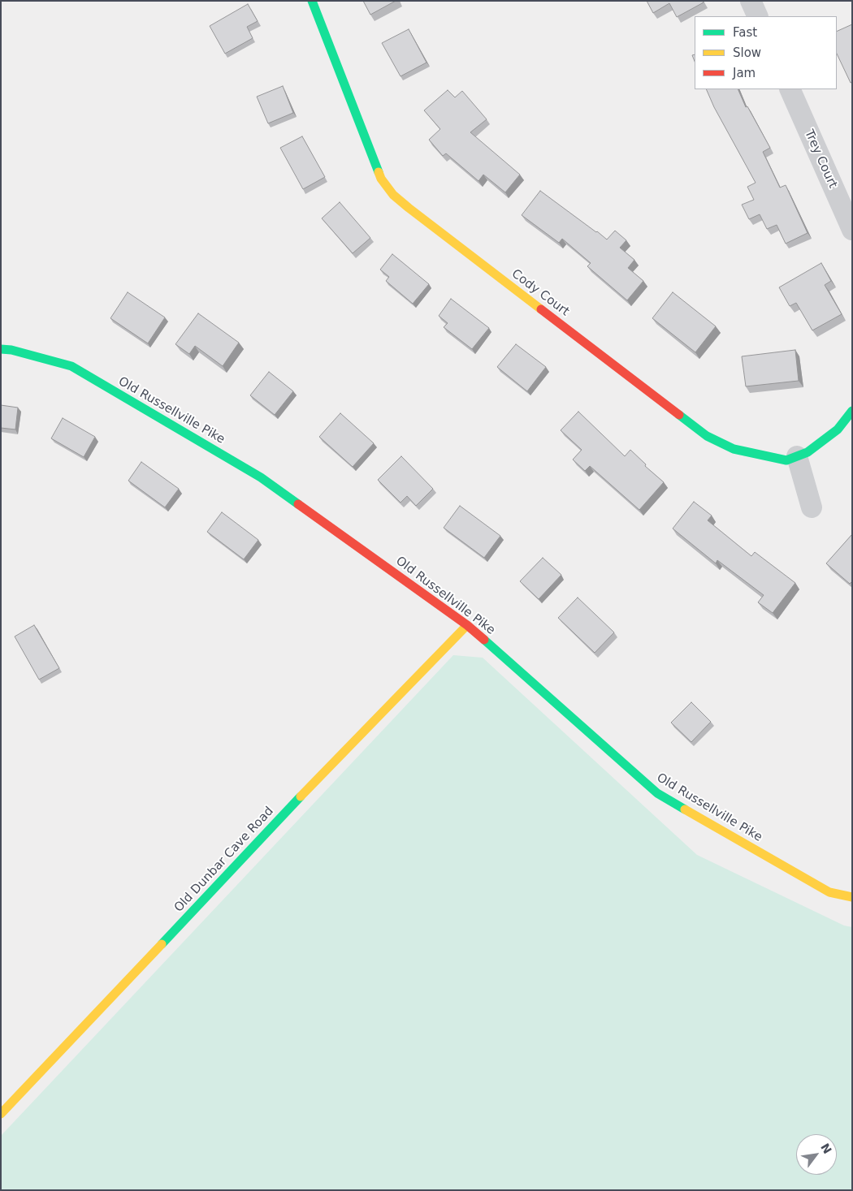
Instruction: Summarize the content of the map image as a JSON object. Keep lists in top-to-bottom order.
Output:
{
  "streets": {
    "street": [
      "Trey Court",
      "Cody Court",
      "Old Russellville Pike",
      "Old Dunbar Cave Road"
    ]
  },
  "crossings": [
    ["Old Russellville Pike", "Old Dunbar Cave Road"]
  ],
  "legend": ["Fast", "Slow", "Jam"],
  "north": "top right"
}
